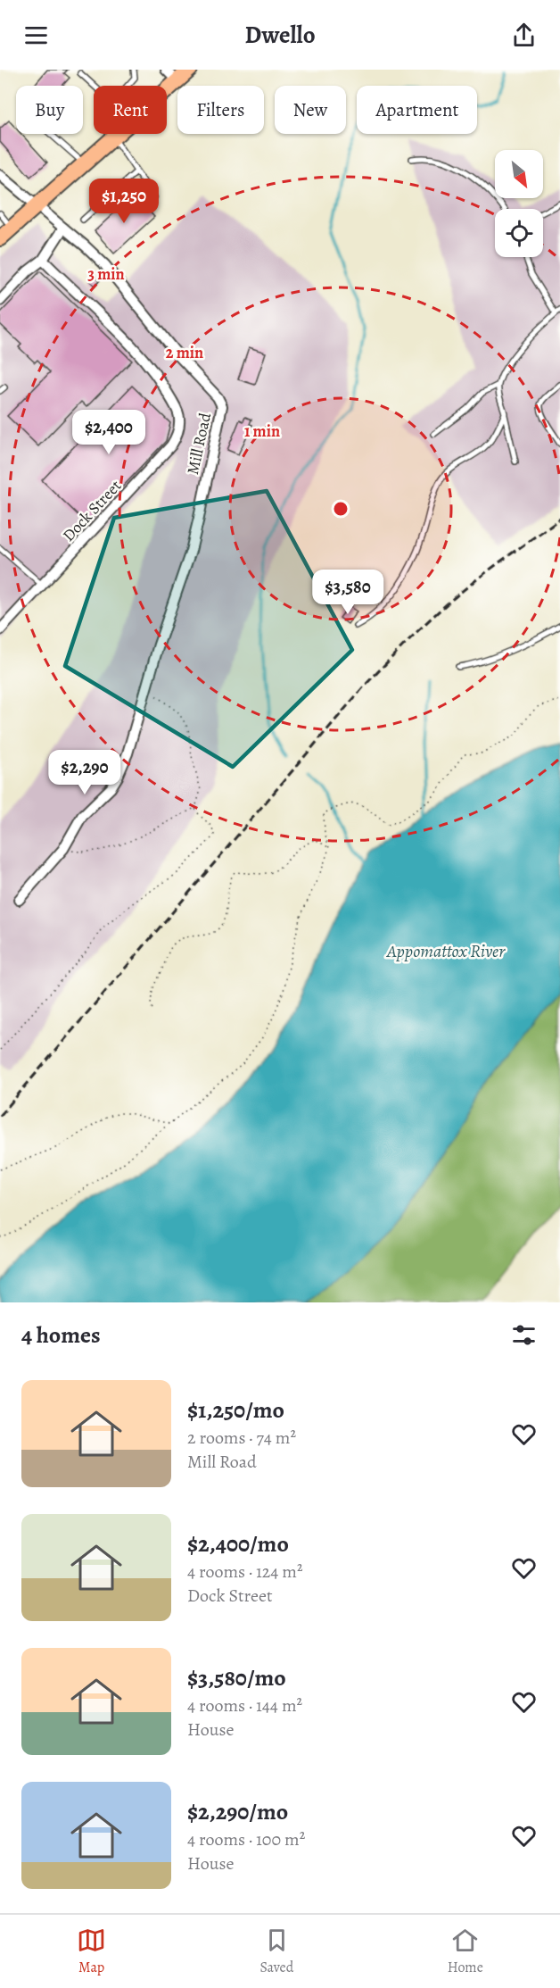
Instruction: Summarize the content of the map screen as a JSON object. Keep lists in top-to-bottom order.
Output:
{
  "streets": {
    "street": ["Mill Road", "Dock Street"]
  },
  "water": ["Appomattox River"],
  "north": "bottom right",
  "page": {
    "header": "Dwello",
    "chip": [
      "Buy",
      "Rent",
      "Filters",
      "New",
      "Apartment"
    ],
    "price": [
      "$1,250",
      "$2,400",
      "$3,580",
      "$2,290"
    ],
    "heading": "4 homes",
    "list": [
      {
        "name": "$1,250/mo",
        "note": "2 rooms · 74 m² · Mill Road"
      },
      {
        "name": "$2,400/mo",
        "note": "4 rooms · 124 m² · Dock Street"
      },
      {
        "name": "$3,580/mo",
        "note": "4 rooms · 144 m² · House"
      },
      {
        "name": "$2,290/mo",
        "note": "4 rooms · 100 m² · House"
      }
    ],
    "tabs": ["Map", "Saved", "Home"]
  },
  "rings": ["3 min", "2 min", "1 min"]
}
